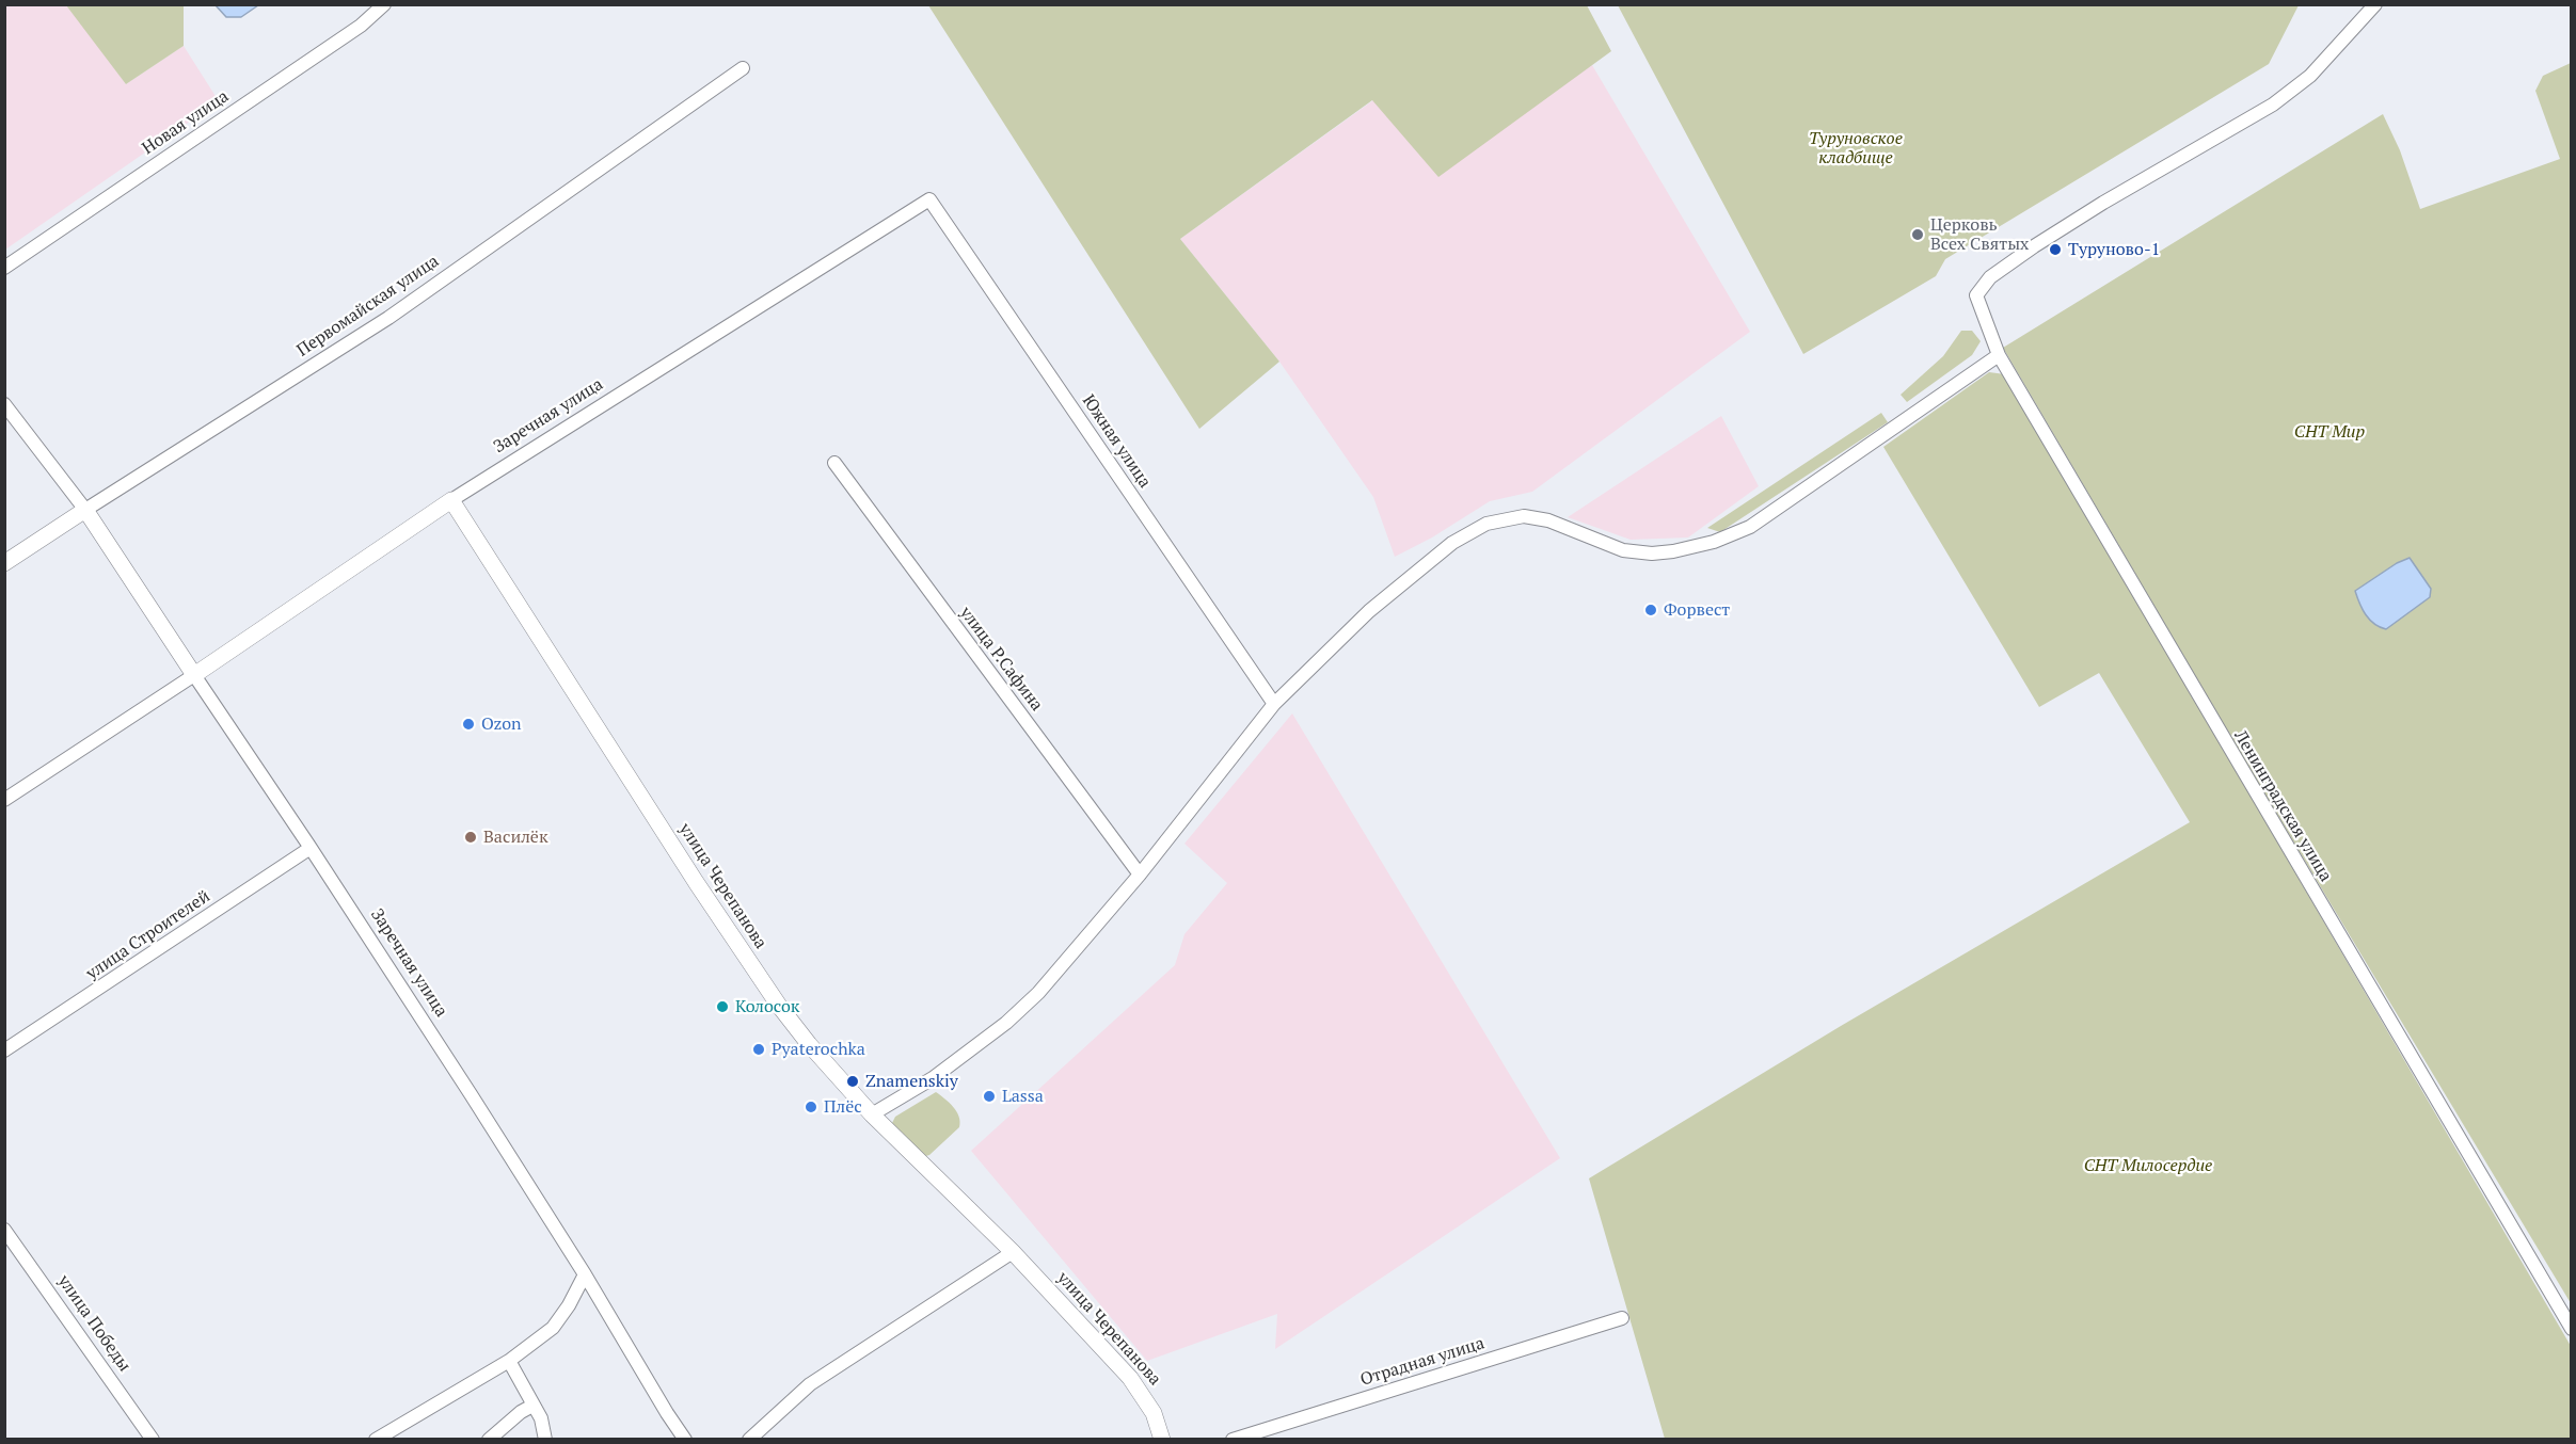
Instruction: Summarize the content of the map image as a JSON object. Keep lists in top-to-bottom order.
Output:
{
  "streets": {
    "main road": ["Первомайская улица", "Заречная улица", "улица Черепанова"],
    "street": [
      "Новая улица",
      "Южная улица",
      "улица Р.Сафина",
      "Ленинградская улица",
      "улица Строителей",
      "улица Победы",
      "Отрадная улица"
    ]
  },
  "crossings": [
    ["Первомайская улица", "Заречная улица"],
    ["Заречная улица", "Южная улица"],
    ["Заречная улица", "улица Черепанова"],
    ["Заречная улица", "улица Строителей"]
  ],
  "parks": ["Туруновское кладбище", "СНТ Мир", "СНТ Милосердие"],
  "places": [
    "Церковь Всех Святых",
    "Туруново-1",
    "Форвест",
    "Ozon",
    "Василёк",
    "Колосок",
    "Pyaterochka",
    "Znamenskiy",
    "Lassa",
    "Плёс"
  ]
}
